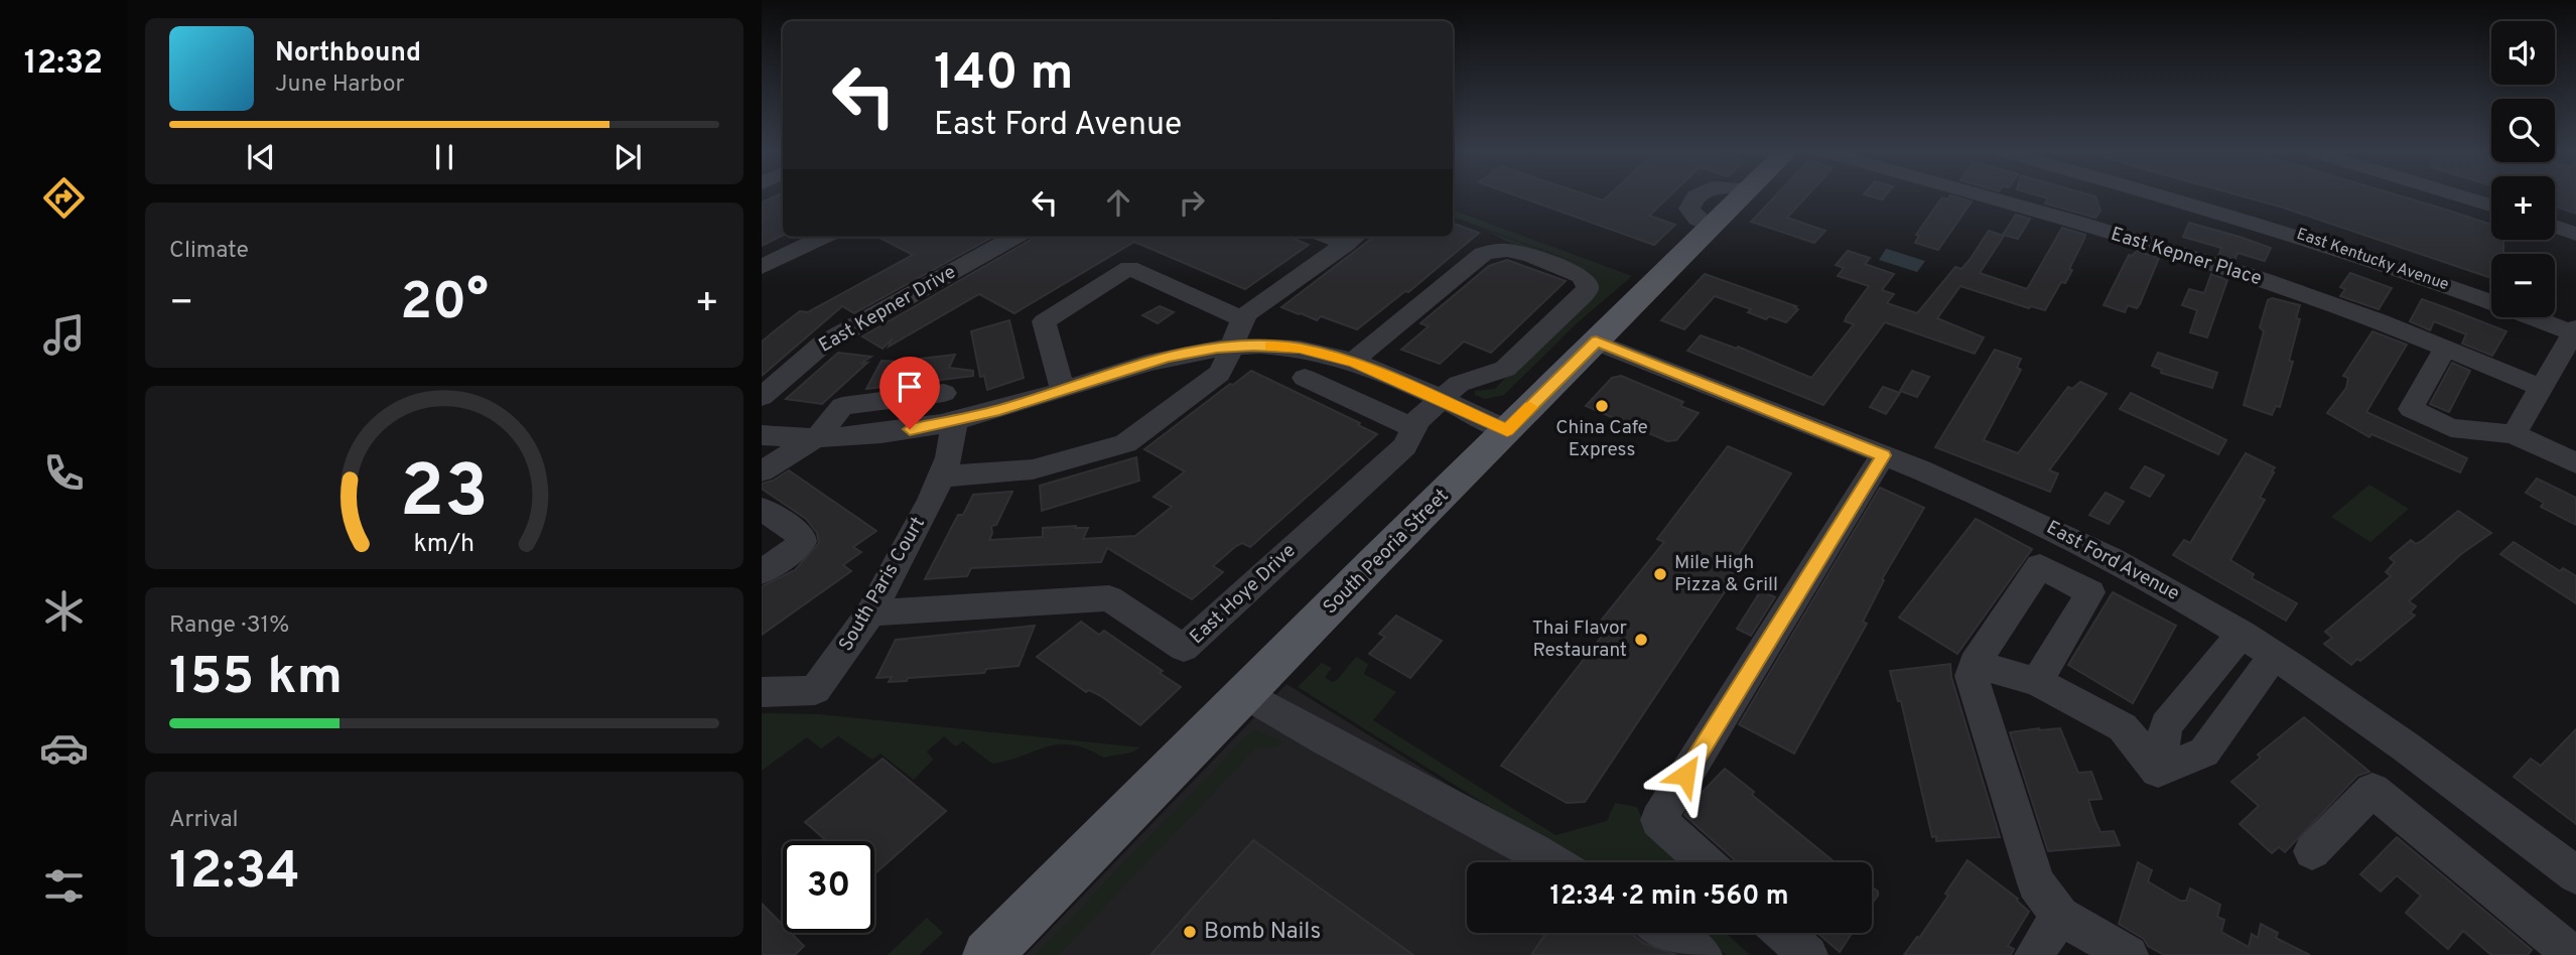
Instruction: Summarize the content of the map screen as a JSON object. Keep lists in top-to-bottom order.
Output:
{
  "streets": {
    "main road": ["South Peoria Street"],
    "street": [
      "East Kepner Place",
      "East Kentucky Avenue",
      "East Kepner Drive",
      "East Ford Avenue",
      "South Paris Court",
      "East Hoye Drive"
    ]
  },
  "crossings": [
    ["South Peoria Street", "East Ford Avenue"],
    ["South Paris Court", "East Hoye Drive"]
  ],
  "places": [
    "China Cafe Express",
    "Mile High Pizza & Grill",
    "Thai Flavor Restaurant",
    "Bomb Nails"
  ],
  "page": {
    "tabs": "12:32",
    "map_buttons": ["+", "−"],
    "turn": ["140 m", "East Ford Avenue"],
    "song": ["Northbound", "June Harbor"],
    "tile": [
      "Climate",
      ["Range · 31%", "155 km"],
      ["Arrival", "12:34"]
    ],
    "heat": ["−", "20°", "+"],
    "limit": "30",
    "trip": "12:34 · 2 min · 560 m",
    "gauge": ["23", "km/h"]
  }
}
